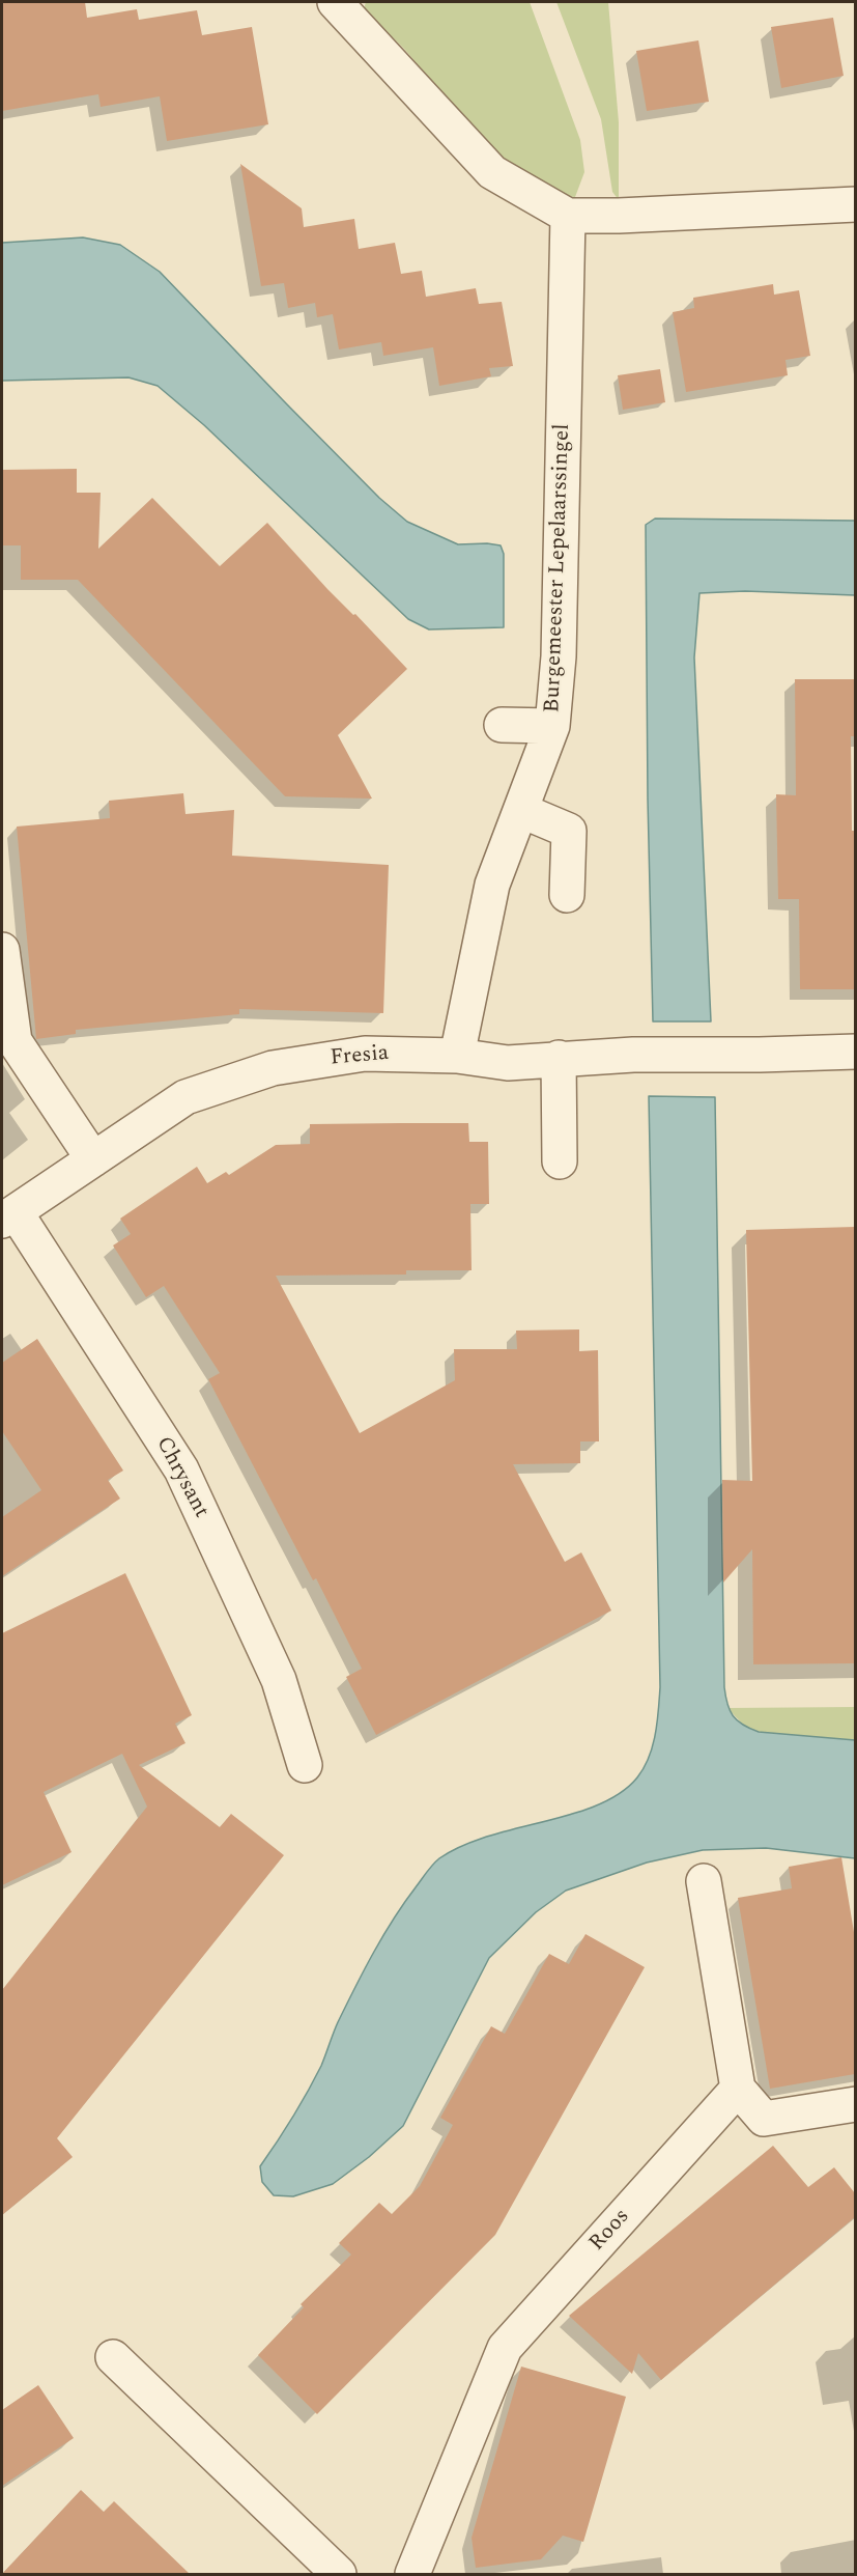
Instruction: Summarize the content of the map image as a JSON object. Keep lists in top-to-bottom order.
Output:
{
  "streets": {
    "street": [
      "Burgemeester Lepelaarssingel",
      "Fresia",
      "Chrysant",
      "Roos"
    ]
  },
  "crossings": [
    ["Burgemeester Lepelaarssingel", "Fresia"],
    ["Fresia", "Chrysant"]
  ]
}
